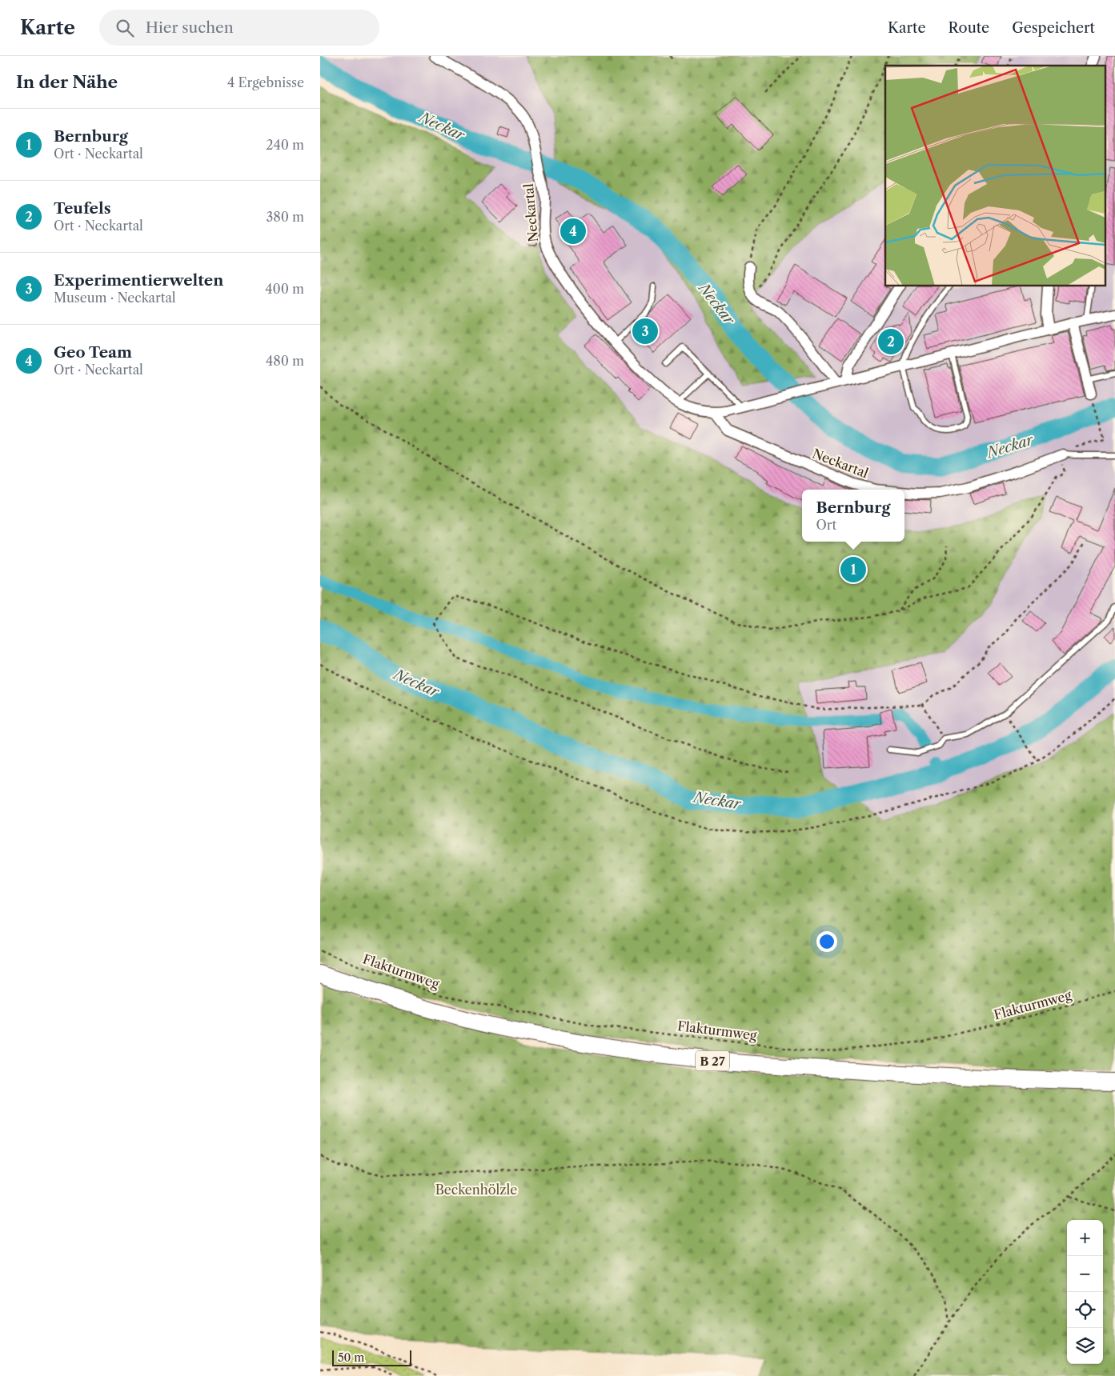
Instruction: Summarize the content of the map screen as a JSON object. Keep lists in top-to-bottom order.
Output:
{
  "streets": {
    "main road": ["B 27"],
    "street": ["Neckartal"],
    "path": ["Flakturmweg"]
  },
  "water": ["Neckar"],
  "parks": ["Beckenhölzle"],
  "scale_bar": "50 m",
  "page": {
    "header": "Karte",
    "search": "Hier suchen",
    "nav": ["Karte", "Route", "Gespeichert"],
    "heading": ["In der Nähe", "4 Ergebnisse"],
    "list": [
      {
        "mark": "1",
        "name": "Bernburg",
        "note": "Ort · Neckartal",
        "value": "240 m"
      },
      {
        "mark": "2",
        "name": "Teufels",
        "note": "Ort · Neckartal",
        "value": "380 m"
      },
      {
        "mark": "3",
        "name": "Experimentierwelten",
        "note": "Museum · Neckartal",
        "value": "400 m"
      },
      {
        "mark": "4",
        "name": "Geo Team",
        "note": "Ort · Neckartal",
        "value": "480 m"
      }
    ],
    "pins": [
      "4",
      "3",
      "2",
      "1"
    ],
    "popup": ["Bernburg", "Ort"],
    "map_buttons": ["+", "−"],
    "scale": "50 m"
  }
}
